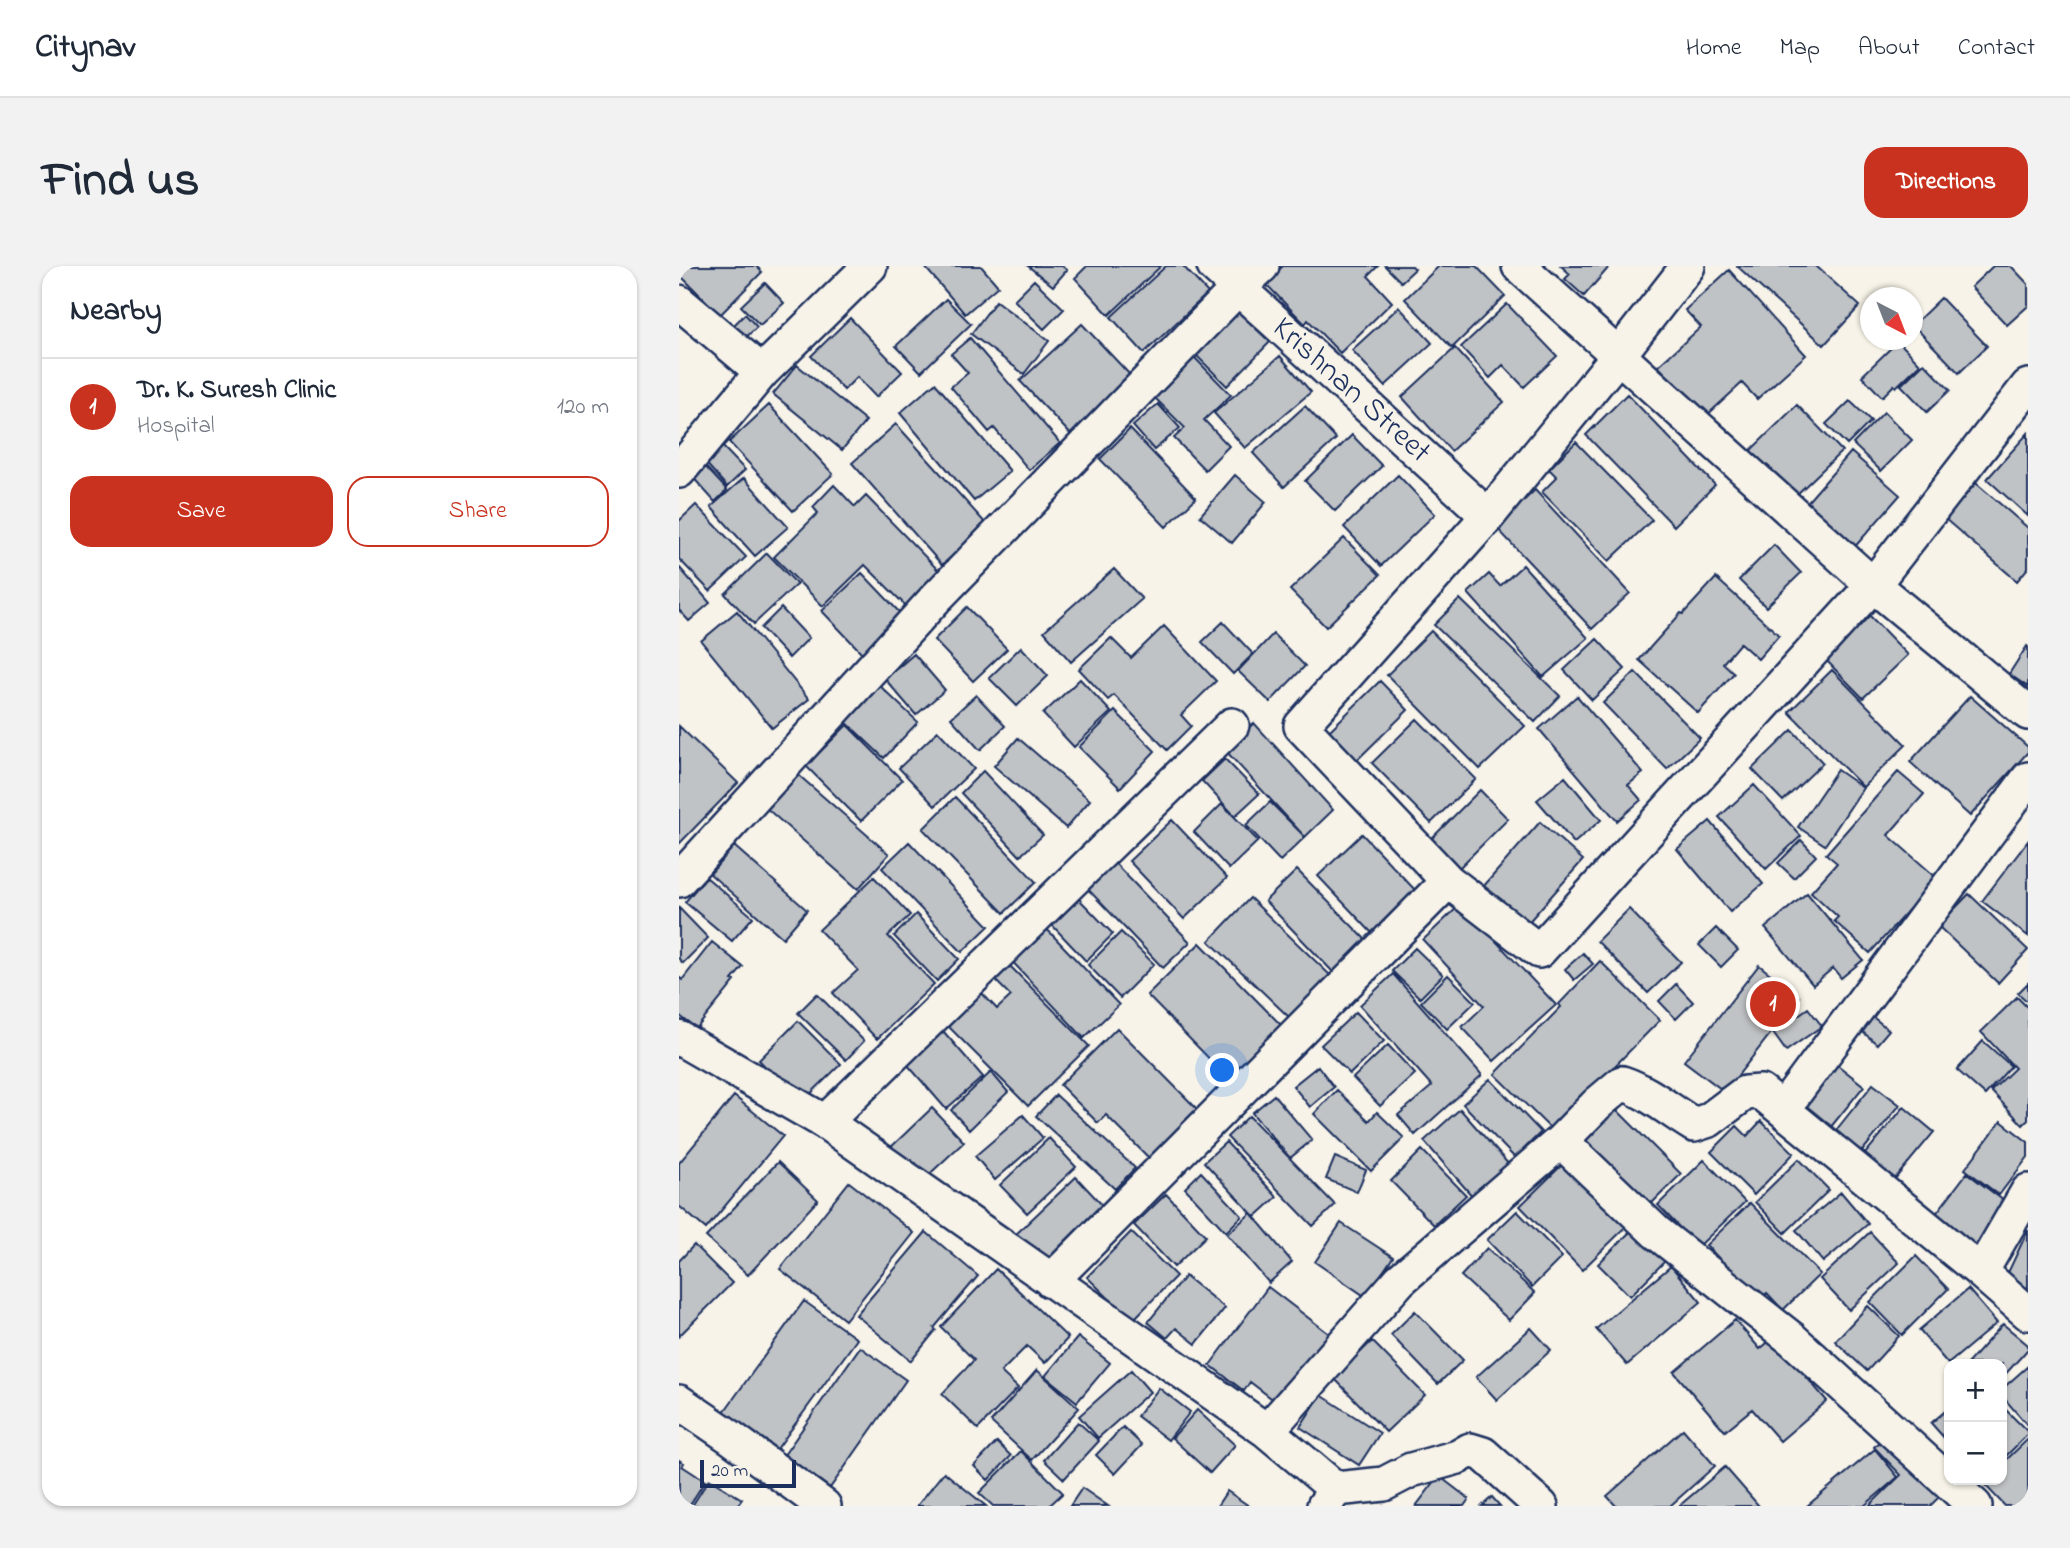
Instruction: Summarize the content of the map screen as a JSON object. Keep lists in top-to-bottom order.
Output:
{
  "streets": {
    "street": ["Krishnan Street"]
  },
  "scale_bar": "20 m",
  "north": "bottom right",
  "page": {
    "header": "Citynav",
    "nav": [
      "Home",
      "Map",
      "About",
      "Contact"
    ],
    "title": "Find us",
    "buttons": [
      "Directions",
      ["Save", "Share"]
    ],
    "heading": "Nearby",
    "list": [
      {
        "mark": "1",
        "name": "Dr. K. Suresh Clinic",
        "note": "Hospital",
        "value": "120 m"
      }
    ],
    "pins": "1",
    "map_buttons": ["+", "−"],
    "scale": "20 m"
  }
}
